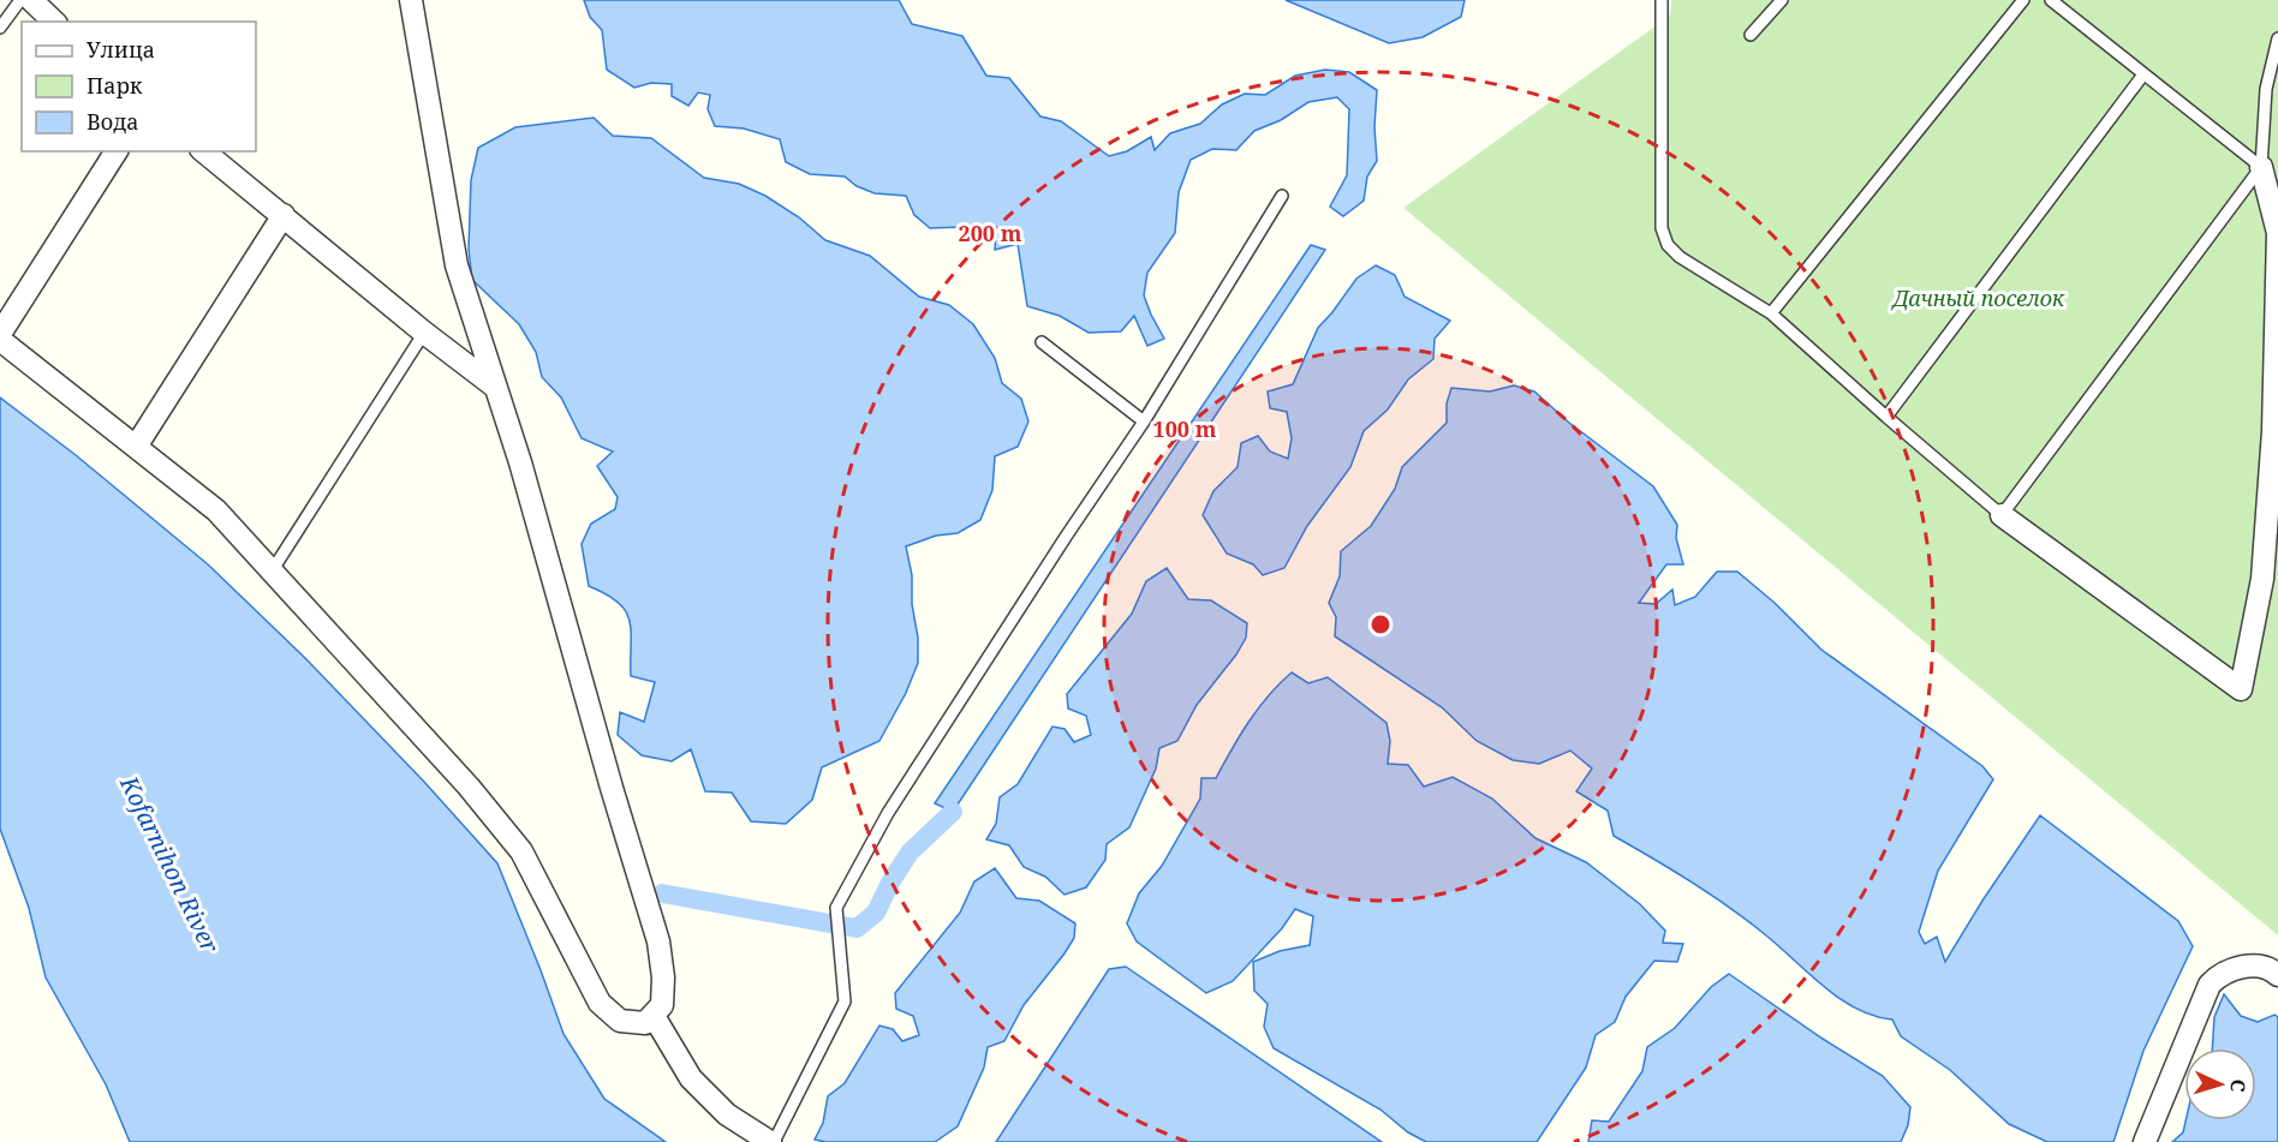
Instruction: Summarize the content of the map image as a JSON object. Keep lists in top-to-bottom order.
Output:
{
  "water": ["Kofarnihon River"],
  "parks": ["Дачный поселок"],
  "legend": ["Улица", "Парк", "Вода"],
  "north": "right",
  "rings": ["200 m", "100 m"]
}
